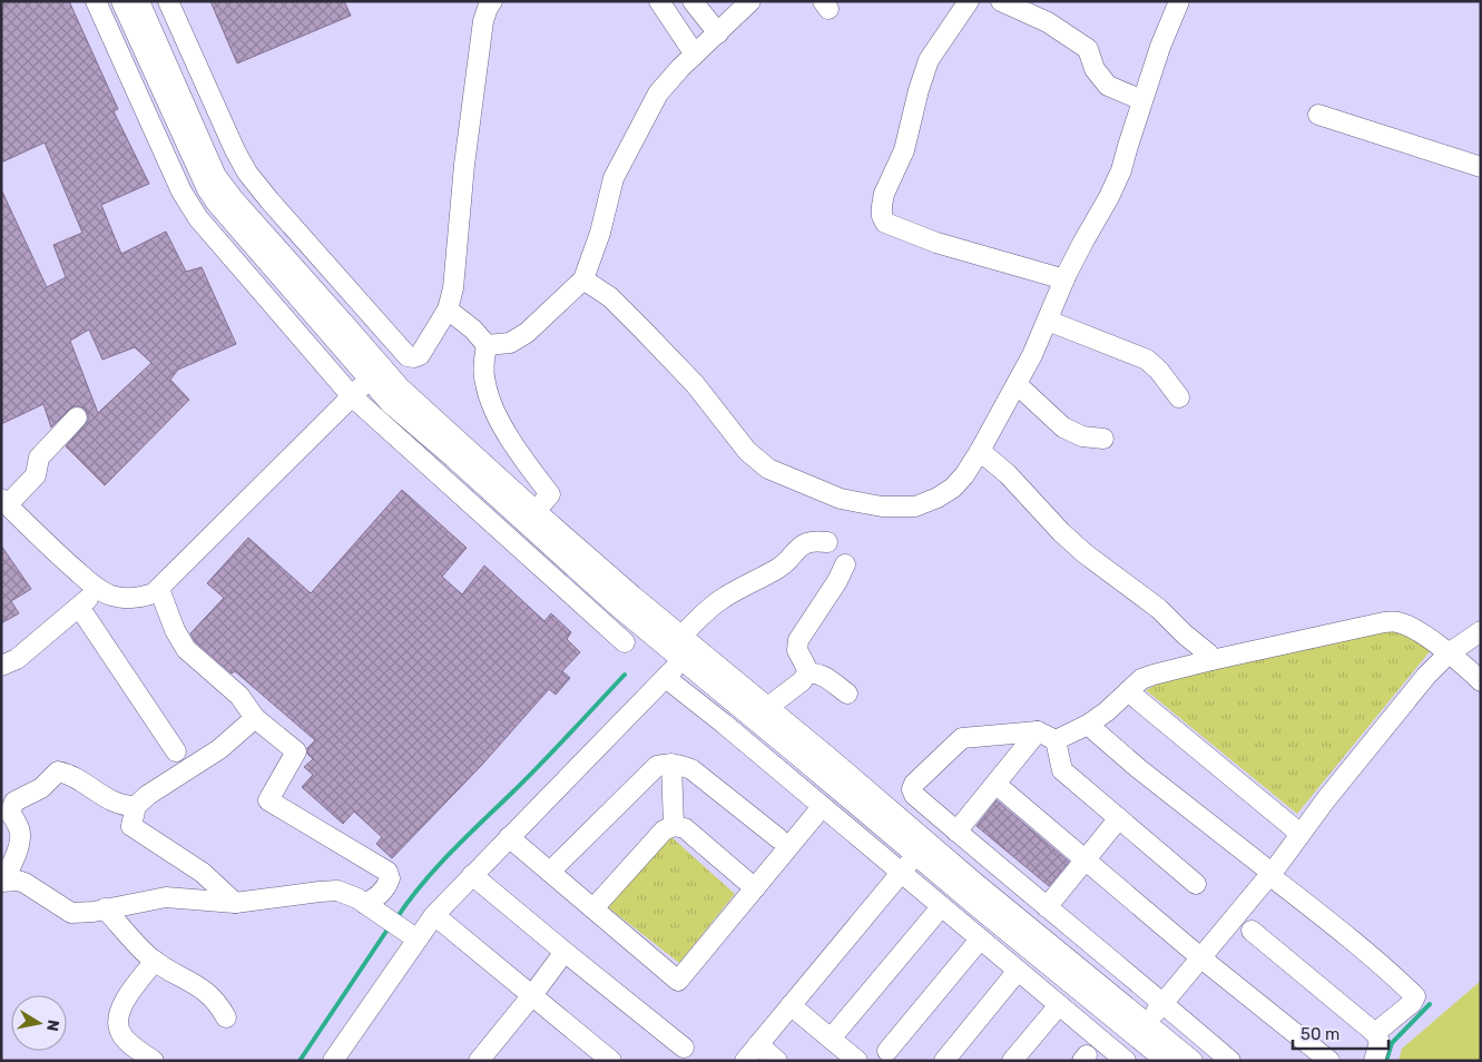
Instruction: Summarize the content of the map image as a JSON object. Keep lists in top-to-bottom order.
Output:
{
  "scale_bar": "50 m",
  "north": "right"
}
